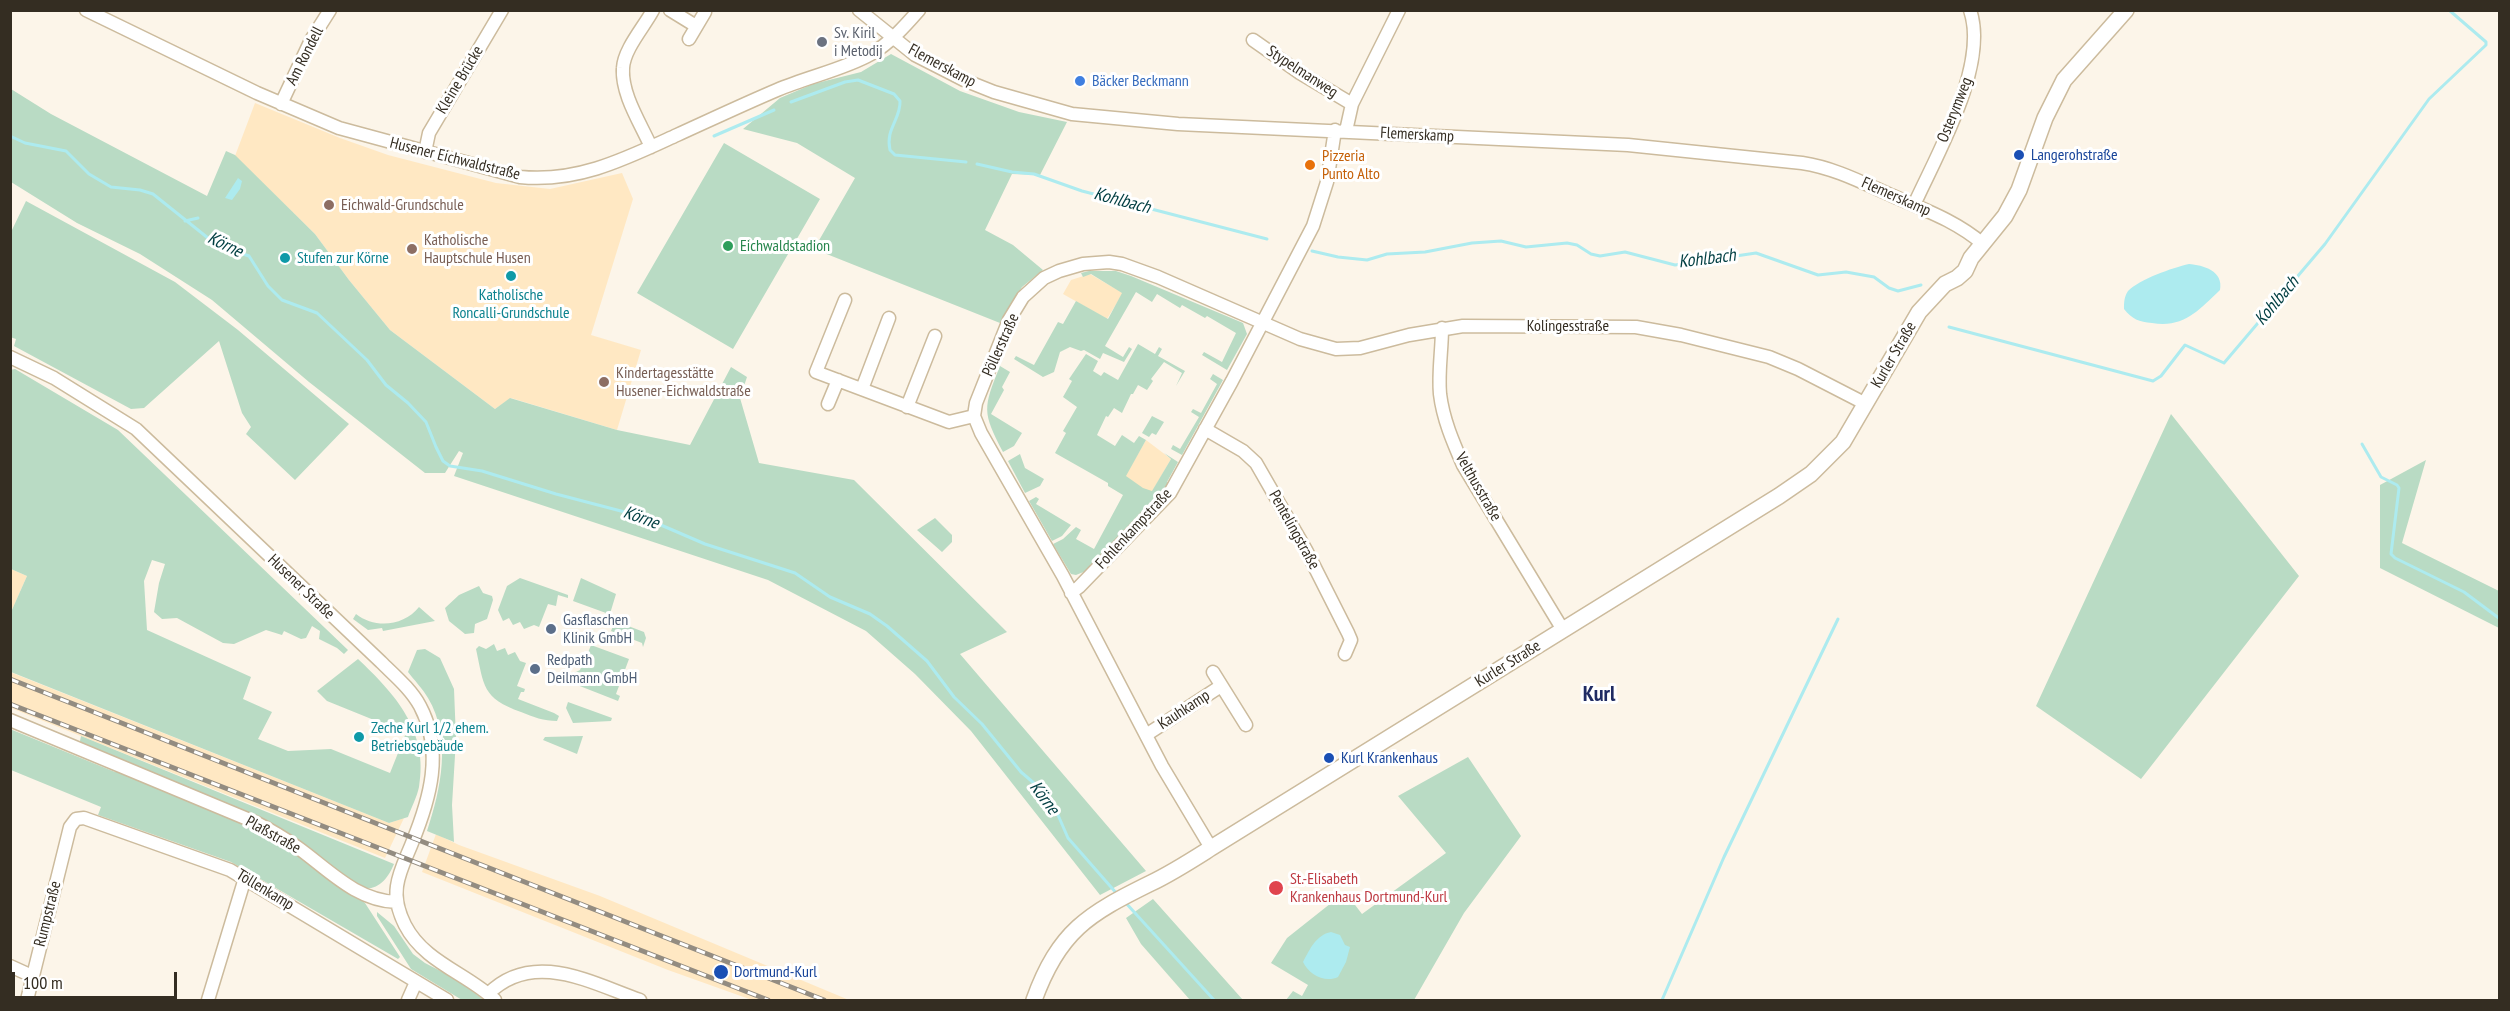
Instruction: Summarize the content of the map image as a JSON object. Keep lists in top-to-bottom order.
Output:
{
  "streets": {
    "main road": ["Kurler Straße"],
    "street": [
      "Am Rondell",
      "Flemerskamp",
      "Stypelmanweg",
      "Kleine Brücke",
      "Osterymweg",
      "Husener Eichwaldstraße",
      "Kolingesstraße",
      "Pöllerstraße",
      "Velthusstraße",
      "Fohlenkampstraße",
      "Pentelingstraße",
      "Husener Straße",
      "Kauhkamp",
      "Plaßstraße",
      "Töllenkamp",
      "Rumpstraße"
    ]
  },
  "crossings": [
    ["Am Rondell", "Husener Eichwaldstraße"],
    ["Flemerskamp", "Stypelmanweg"],
    ["Flemerskamp", "Osterymweg"],
    ["Flemerskamp", "Husener Eichwaldstraße"],
    ["Flemerskamp", "Kurler Straße"],
    ["Flemerskamp", "Fohlenkampstraße"],
    ["Stypelmanweg", "Fohlenkampstraße"],
    ["Kleine Brücke", "Husener Eichwaldstraße"],
    ["Kolingesstraße", "Pöllerstraße"],
    ["Kolingesstraße", "Kurler Straße"],
    ["Kolingesstraße", "Velthusstraße"],
    ["Kolingesstraße", "Fohlenkampstraße"],
    ["Pöllerstraße", "Fohlenkampstraße"],
    ["Kurler Straße", "Velthusstraße"],
    ["Fohlenkampstraße", "Pentelingstraße"],
    ["Husener Straße", "Plaßstraße"],
    ["Töllenkamp", "Rumpstraße"]
  ],
  "districts": ["Kurl"],
  "water": ["Kohlbach", "Körne"],
  "places": [
    "Sv. Kiril i Metodij",
    "Bäcker Beckmann",
    "Langerohstraße",
    "Pizzeria Punto Alto",
    "Eichwald-Grundschule",
    "Eichwaldstadion",
    "Katholische Hauptschule Husen",
    "Stufen zur Körne",
    "Katholische Roncalli-Grundschule",
    "Kindertagesstätte Husener-Eichwaldstraße",
    "Gasflaschen Klinik GmbH",
    "Redpath Deilmann GmbH",
    "Zeche Kurl 1/2 ehem. Betriebsgebäude",
    "Kurl Krankenhaus",
    "St.-Elisabeth Krankenhaus Dortmund-Kurl",
    "Dortmund-Kurl"
  ],
  "scale_bar": "100 m"
}
